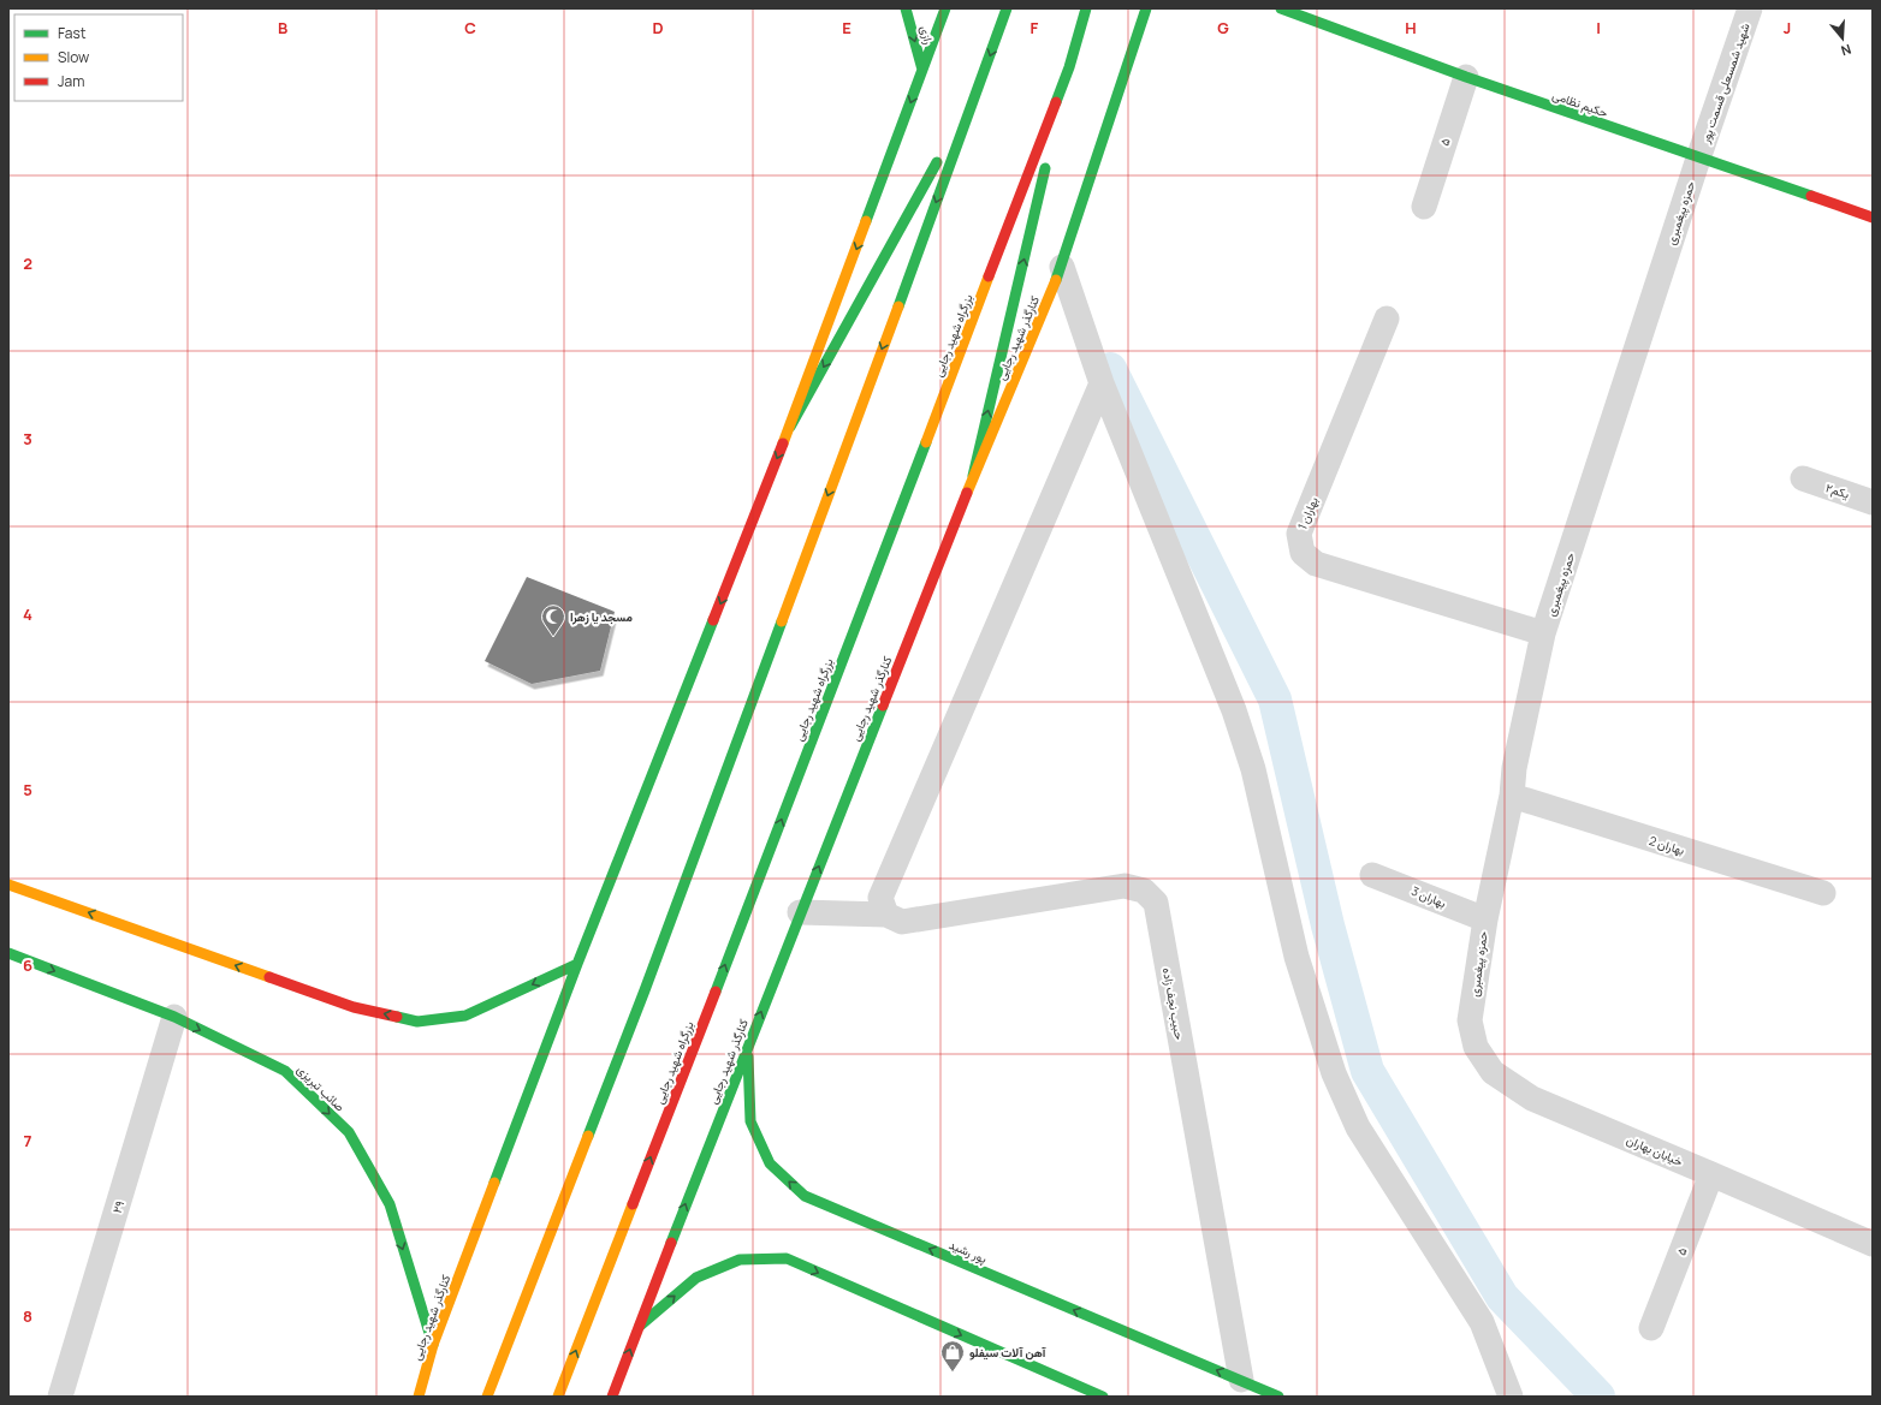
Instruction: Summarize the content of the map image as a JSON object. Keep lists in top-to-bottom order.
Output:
{
  "streets": {
    "main road": [
      "رازی",
      "حکیم نظامی",
      "بزرگراه شهید رجایی",
      "کنارگذر شهید رجایی",
      "صائب تبریزی",
      "پور رشید"
    ],
    "street": [
      "شهید شمسعلی قسمت پور",
      "۵",
      "حمزه پیغمبری",
      "یکم۲",
      "بهاران 1",
      "بهاران 2",
      "بهاران 3",
      "حبیب نجف زاده",
      "خیابان بهاران",
      "۲۹"
    ]
  },
  "crossings": [
    ["رازی", "کنارگذر شهید رجایی"],
    ["شهید شمسعلی قسمت پور", "حکیم نظامی"],
    ["شهید شمسعلی قسمت پور", "حمزه پیغمبری"],
    ["حکیم نظامی", "۵"],
    ["حکیم نظامی", "حمزه پیغمبری"],
    ["۵", "خیابان بهاران"],
    ["حمزه پیغمبری", "بهاران 1"],
    ["حمزه پیغمبری", "بهاران 2"],
    ["حمزه پیغمبری", "بهاران 3"],
    ["حمزه پیغمبری", "خیابان بهاران"],
    ["کنارگذر شهید رجایی", "حبیب نجف زاده"],
    ["کنارگذر شهید رجایی", "صائب تبریزی"],
    ["کنارگذر شهید رجایی", "پور رشید"],
    ["حبیب نجف زاده", "پور رشید"],
    ["صائب تبریزی", "۲۹"]
  ],
  "one_way": ["رازی", "صائب تبریزی", "پور رشید"],
  "places": {
    "mosque": ["مسجد یا زهرا"],
    "shop": ["آهن آلات سیفلو"]
  },
  "legend": ["Fast", "Slow", "Jam"],
  "north": "bottom",
  "grid": {
    "columns": [
      "B",
      "C",
      "D",
      "E",
      "F",
      "G",
      "H",
      "I",
      "J"
    ],
    "rows": [
      "2",
      "3",
      "4",
      "5",
      "6",
      "7",
      "8"
    ]
  }
}
